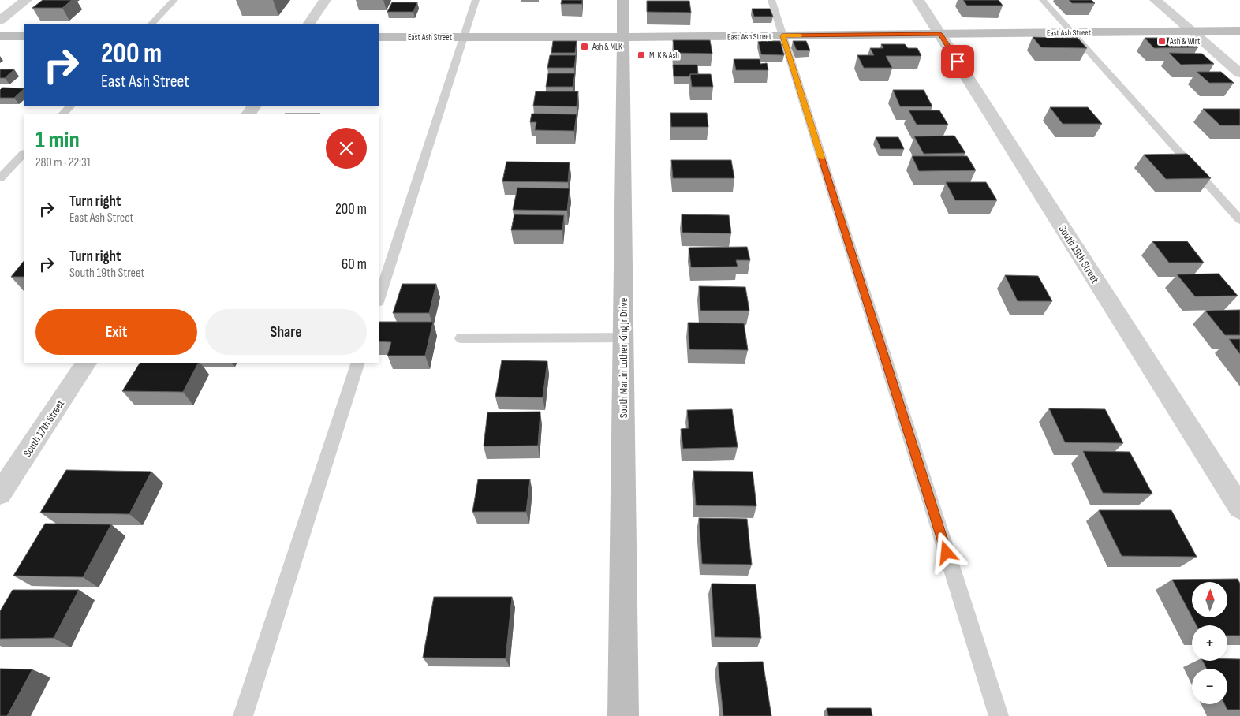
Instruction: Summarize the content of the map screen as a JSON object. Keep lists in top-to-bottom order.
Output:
{
  "streets": {
    "street": [
      "East Ash Street",
      "South 19th Street",
      "South Martin Luther King Jr Drive",
      "South 17th Street"
    ]
  },
  "crossings": [
    ["East Ash Street", "South 19th Street"],
    ["East Ash Street", "South Martin Luther King Jr Drive"]
  ],
  "places": {
    "transit": ["Ash & Wirt", "Ash & MLK", "MLK & Ash"]
  },
  "north": "top",
  "page": {
    "turn": ["200 m", "East Ash Street"],
    "heading": ["1 min", "280 m · 22:31"],
    "list": [
      {
        "name": "Turn right",
        "note": "East Ash Street",
        "value": "200 m"
      },
      {
        "name": "Turn right",
        "note": "South 19th Street",
        "value": "60 m"
      }
    ],
    "buttons": ["Exit", "Share"],
    "map_buttons": ["+", "−"]
  }
}
